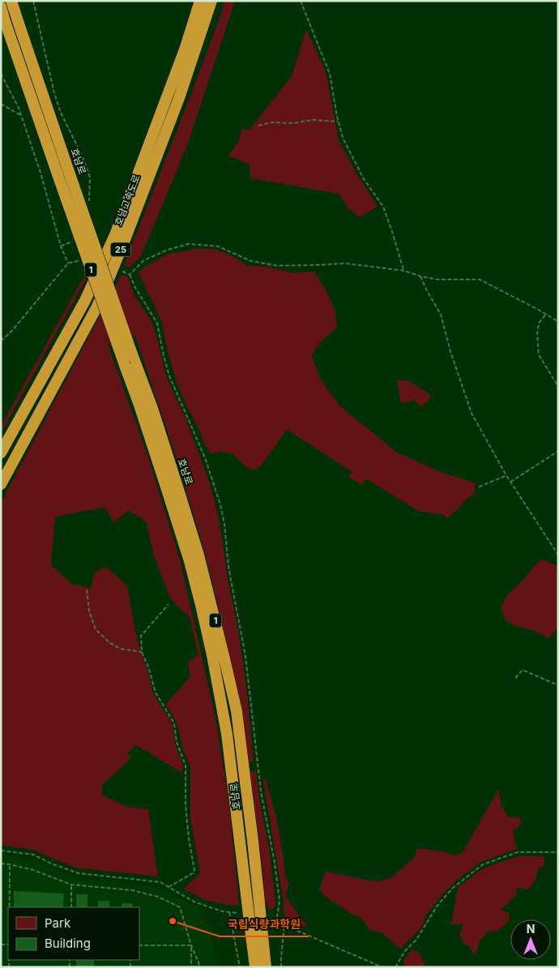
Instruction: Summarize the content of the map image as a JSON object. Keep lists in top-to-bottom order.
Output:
{
  "streets": {
    "highway": [
      "호남로",
      "호남고속도로",
      "25",
      "1"
    ]
  },
  "places": ["국립식량과학원"],
  "legend": ["Park", "Building"],
  "north": "top"
}
